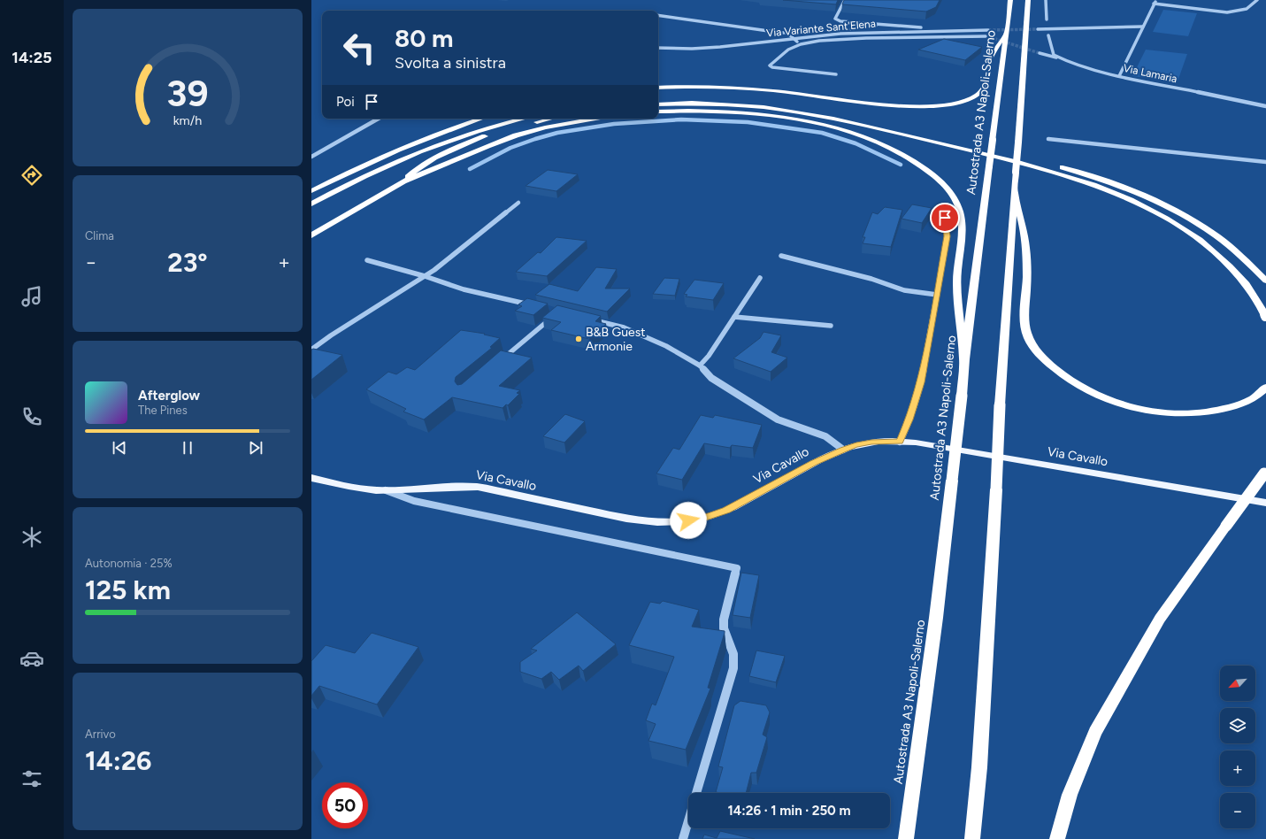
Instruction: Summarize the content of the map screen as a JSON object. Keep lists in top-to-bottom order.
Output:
{
  "streets": {
    "highway": ["Autostrada A3 Napoli-Salerno"],
    "main road": ["Via Cavallo"],
    "street": ["Via Variante Sant'Elena", "Via Lamaria"]
  },
  "places": ["B&B Guest Armonie"],
  "north": "bottom left",
  "page": {
    "tabs": "14:25",
    "turn": ["80 m", "Svolta a sinistra"],
    "then": "Poi",
    "tile": [
      "Clima",
      ["Autonomia · 25%", "125 km"],
      ["Arrivo", "14:26"]
    ],
    "heat": ["−", "23°", "+"],
    "song": ["Afterglow", "The Pines"],
    "map_buttons": ["+", "−"],
    "limit": "50",
    "trip": "14:26 · 1 min · 250 m",
    "gauge": ["39", "km/h"]
  }
}
